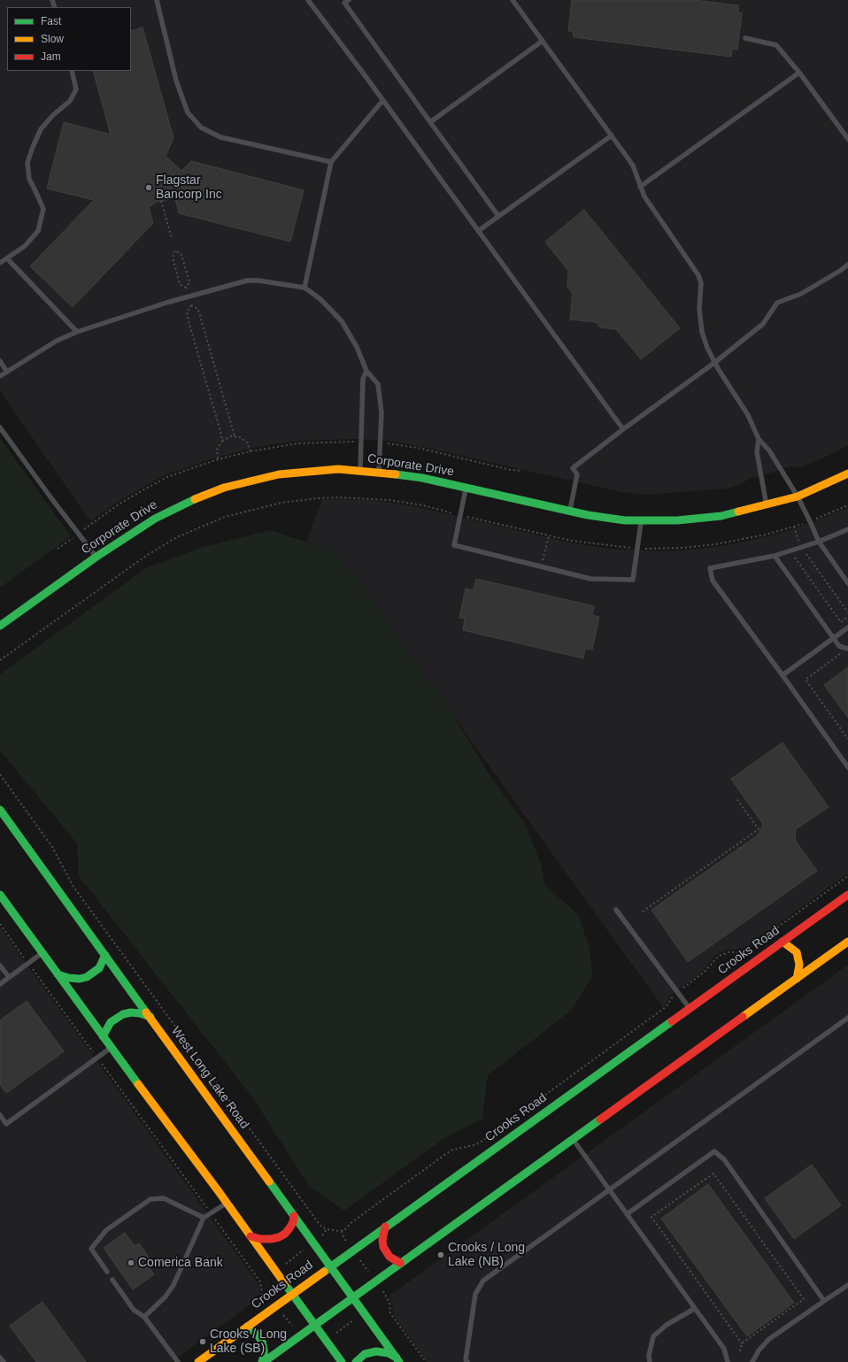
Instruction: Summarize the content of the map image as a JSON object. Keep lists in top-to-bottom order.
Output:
{
  "streets": {
    "main road": ["Corporate Drive", "Crooks Road", "West Long Lake Road"]
  },
  "crossings": [
    ["Crooks Road", "West Long Lake Road"]
  ],
  "places": [
    "Flagstar Bancorp Inc",
    "Crooks / Long Lake (NB)",
    "Comerica Bank",
    "Crooks / Long Lake (SB)"
  ],
  "legend": ["Fast", "Slow", "Jam"]
}
